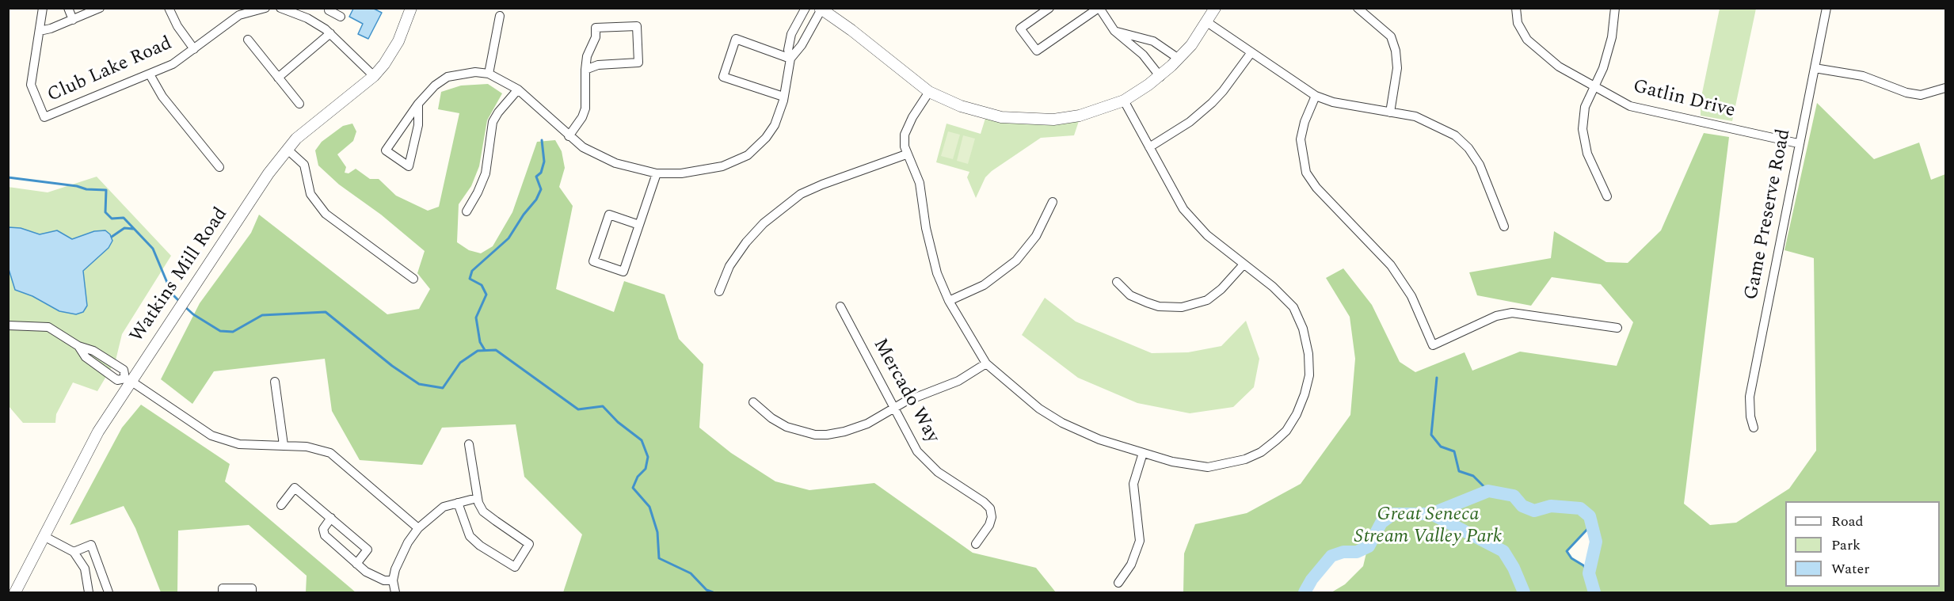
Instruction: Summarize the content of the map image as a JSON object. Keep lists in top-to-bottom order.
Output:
{
  "streets": {
    "street": [
      "Club Lake Road",
      "Gatlin Drive",
      "Game Preserve Road",
      "Watkins Mill Road",
      "Mercado Way"
    ]
  },
  "crossings": [
    ["Gatlin Drive", "Game Preserve Road"]
  ],
  "parks": ["Great Seneca Stream Valley Park"],
  "legend": ["Road", "Park", "Water"]
}
